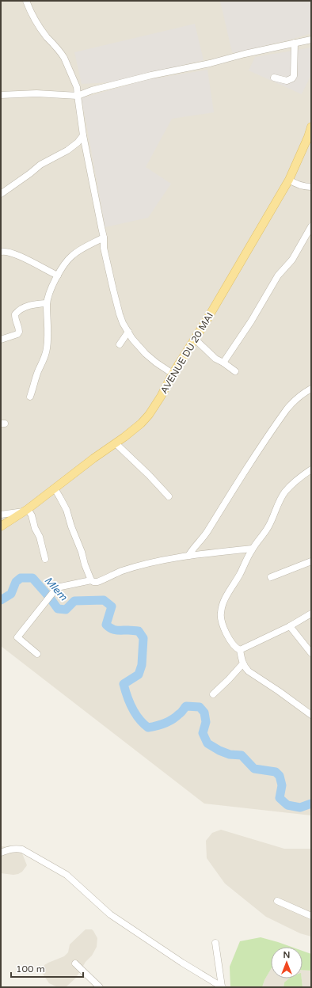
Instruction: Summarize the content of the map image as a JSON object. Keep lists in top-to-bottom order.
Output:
{
  "streets": {
    "main road": ["AVENUE DU 20 MAI"]
  },
  "water": ["Mlem"],
  "scale_bar": "100 m",
  "north": "top"
}
